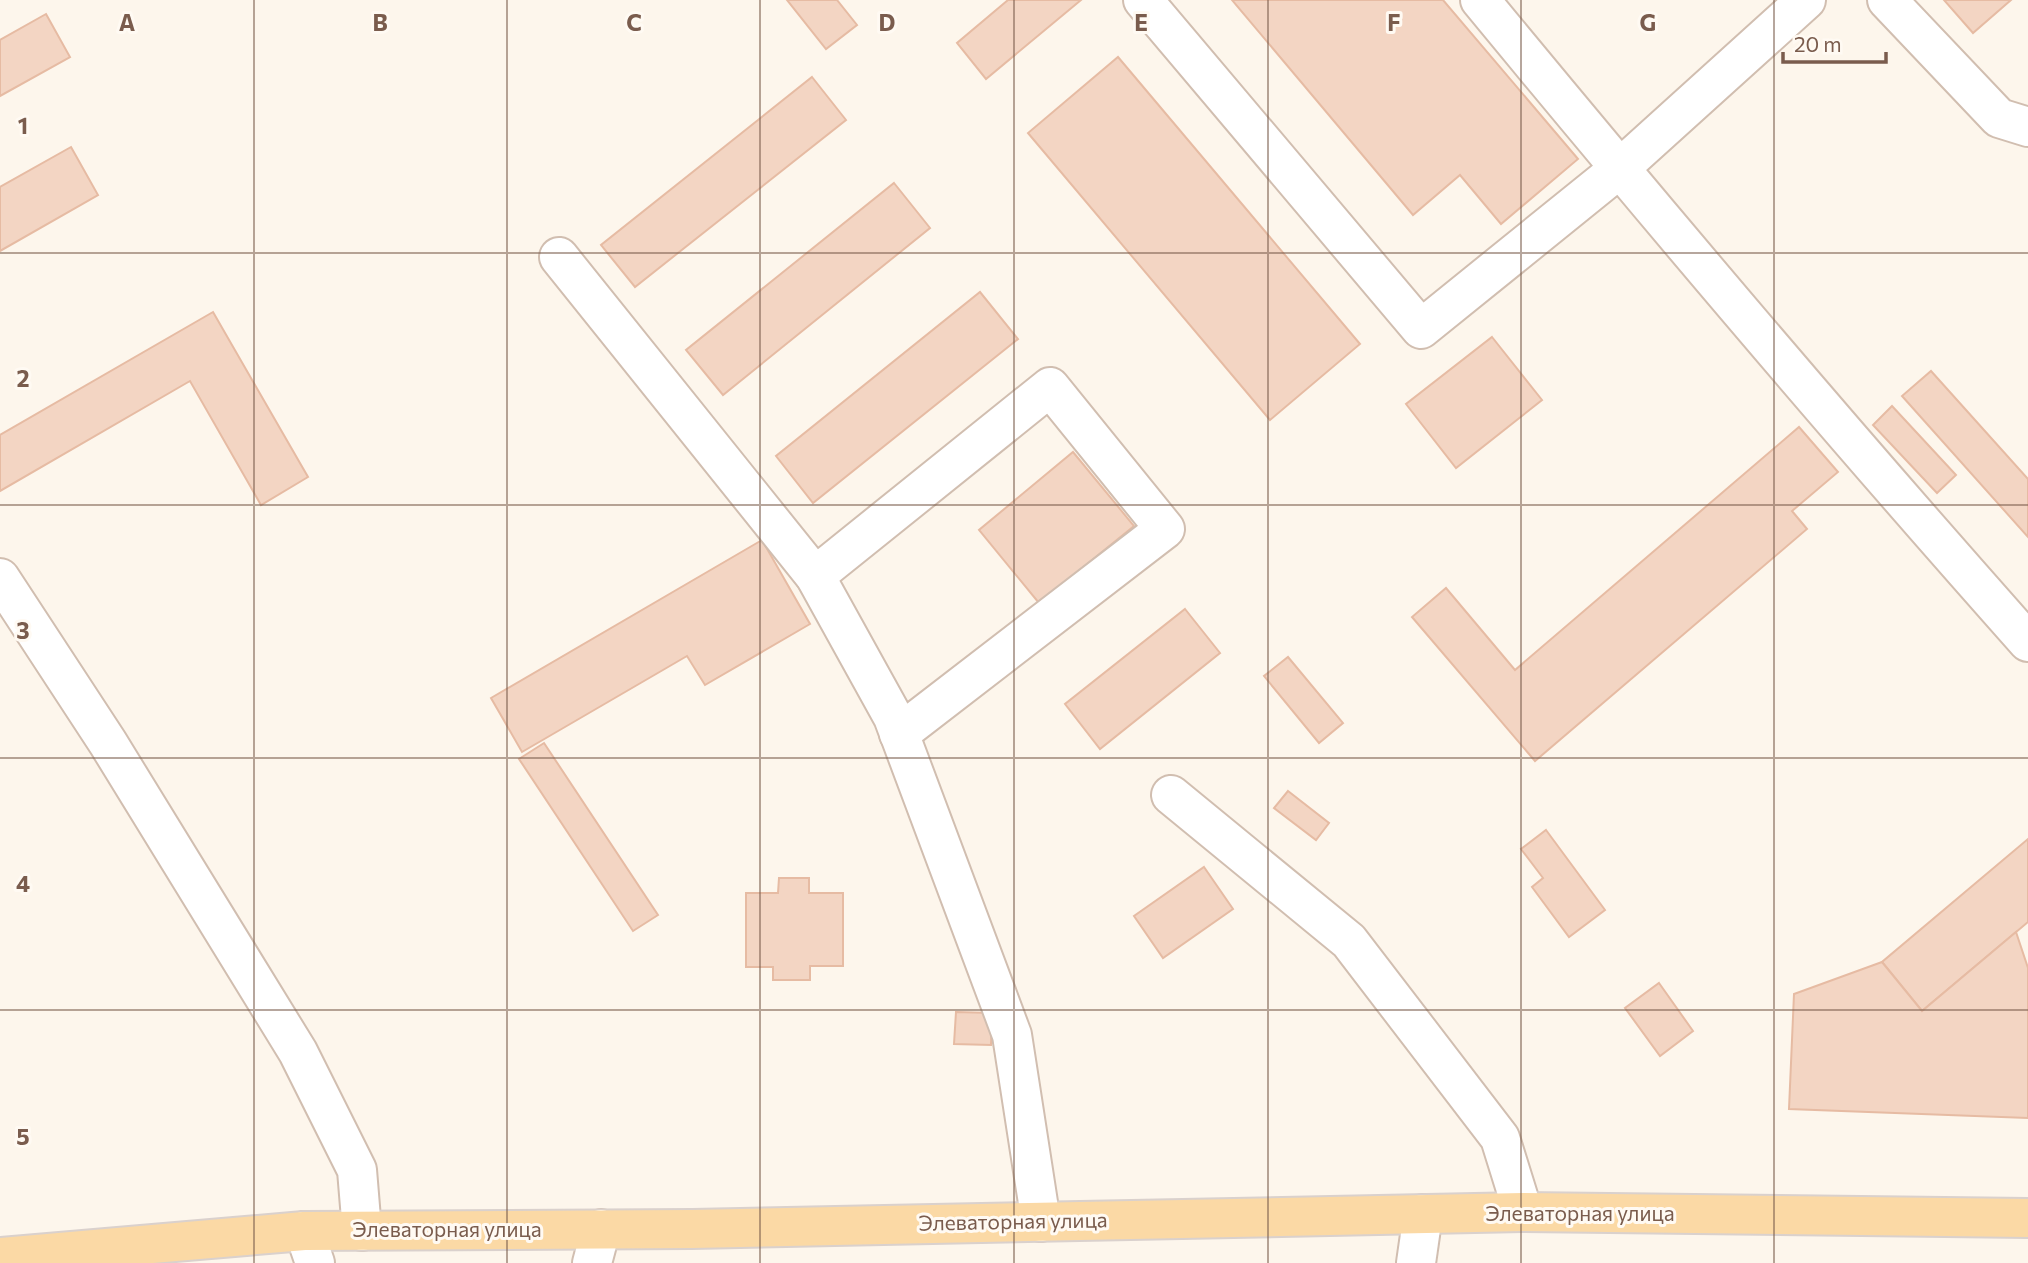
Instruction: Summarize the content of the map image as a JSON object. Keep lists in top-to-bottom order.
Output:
{
  "streets": {
    "main road": ["Элеваторная улица"]
  },
  "scale_bar": "20 m",
  "grid": {
    "columns": [
      "A",
      "B",
      "C",
      "D",
      "E",
      "F",
      "G"
    ],
    "rows": [
      "1",
      "2",
      "3",
      "4",
      "5"
    ]
  }
}
